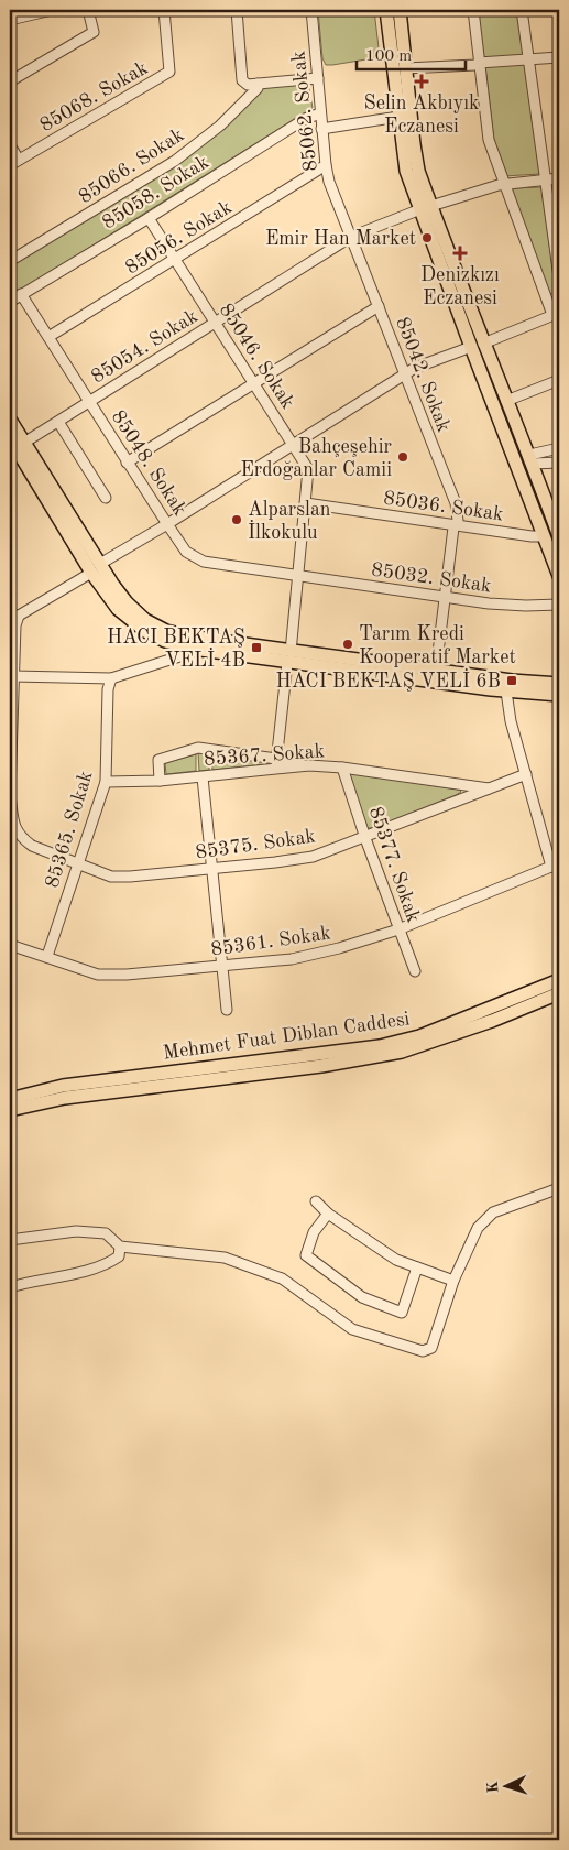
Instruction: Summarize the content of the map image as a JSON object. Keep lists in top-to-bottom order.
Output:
{
  "streets": {
    "main road": ["Mehmet Fuat Diblan Caddesi"],
    "street": [
      "85068. Sokak",
      "85062. Sokak",
      "85066. Sokak",
      "85058. Sokak",
      "85056. Sokak",
      "85054. Sokak",
      "85046. Sokak",
      "85042. Sokak",
      "85048. Sokak",
      "85036. Sokak",
      "85032. Sokak",
      "85367. Sokak",
      "85365. Sokak",
      "85375. Sokak",
      "85377. Sokak",
      "85361. Sokak"
    ]
  },
  "crossings": [
    ["85062. Sokak", "85058. Sokak"],
    ["85062. Sokak", "85056. Sokak"],
    ["85062. Sokak", "85054. Sokak"],
    ["85062. Sokak", "85042. Sokak"],
    ["85058. Sokak", "85046. Sokak"],
    ["85058. Sokak", "85048. Sokak"],
    ["85056. Sokak", "85046. Sokak"],
    ["85056. Sokak", "85048. Sokak"],
    ["85054. Sokak", "85046. Sokak"],
    ["85054. Sokak", "85042. Sokak"],
    ["85054. Sokak", "85048. Sokak"],
    ["85046. Sokak", "85048. Sokak"],
    ["85046. Sokak", "85036. Sokak"],
    ["85046. Sokak", "85032. Sokak"],
    ["85046. Sokak", "85367. Sokak"],
    ["85042. Sokak", "85036. Sokak"],
    ["85042. Sokak", "85032. Sokak"],
    ["85048. Sokak", "85032. Sokak"],
    ["85367. Sokak", "85365. Sokak"],
    ["85367. Sokak", "85375. Sokak"],
    ["85367. Sokak", "85377. Sokak"],
    ["85365. Sokak", "85375. Sokak"],
    ["85365. Sokak", "85361. Sokak"],
    ["85375. Sokak", "85377. Sokak"],
    ["85377. Sokak", "85361. Sokak"]
  ],
  "places": {
    "health": ["Selin Akbıyık Eczanesi", "Denizkızı Eczanesi"],
    "other": [
      "Emir Han Market",
      "Bahçeşehir Erdoğanlar Camii",
      "Alparslan İlkokulu",
      "Tarım Kredi Kooperatif Market"
    ],
    "transit": ["HACI BEKTAŞ VELİ 4B", "HACI BEKTAŞ VELİ 6B"]
  },
  "scale_bar": "100 m",
  "north": "left"
}
